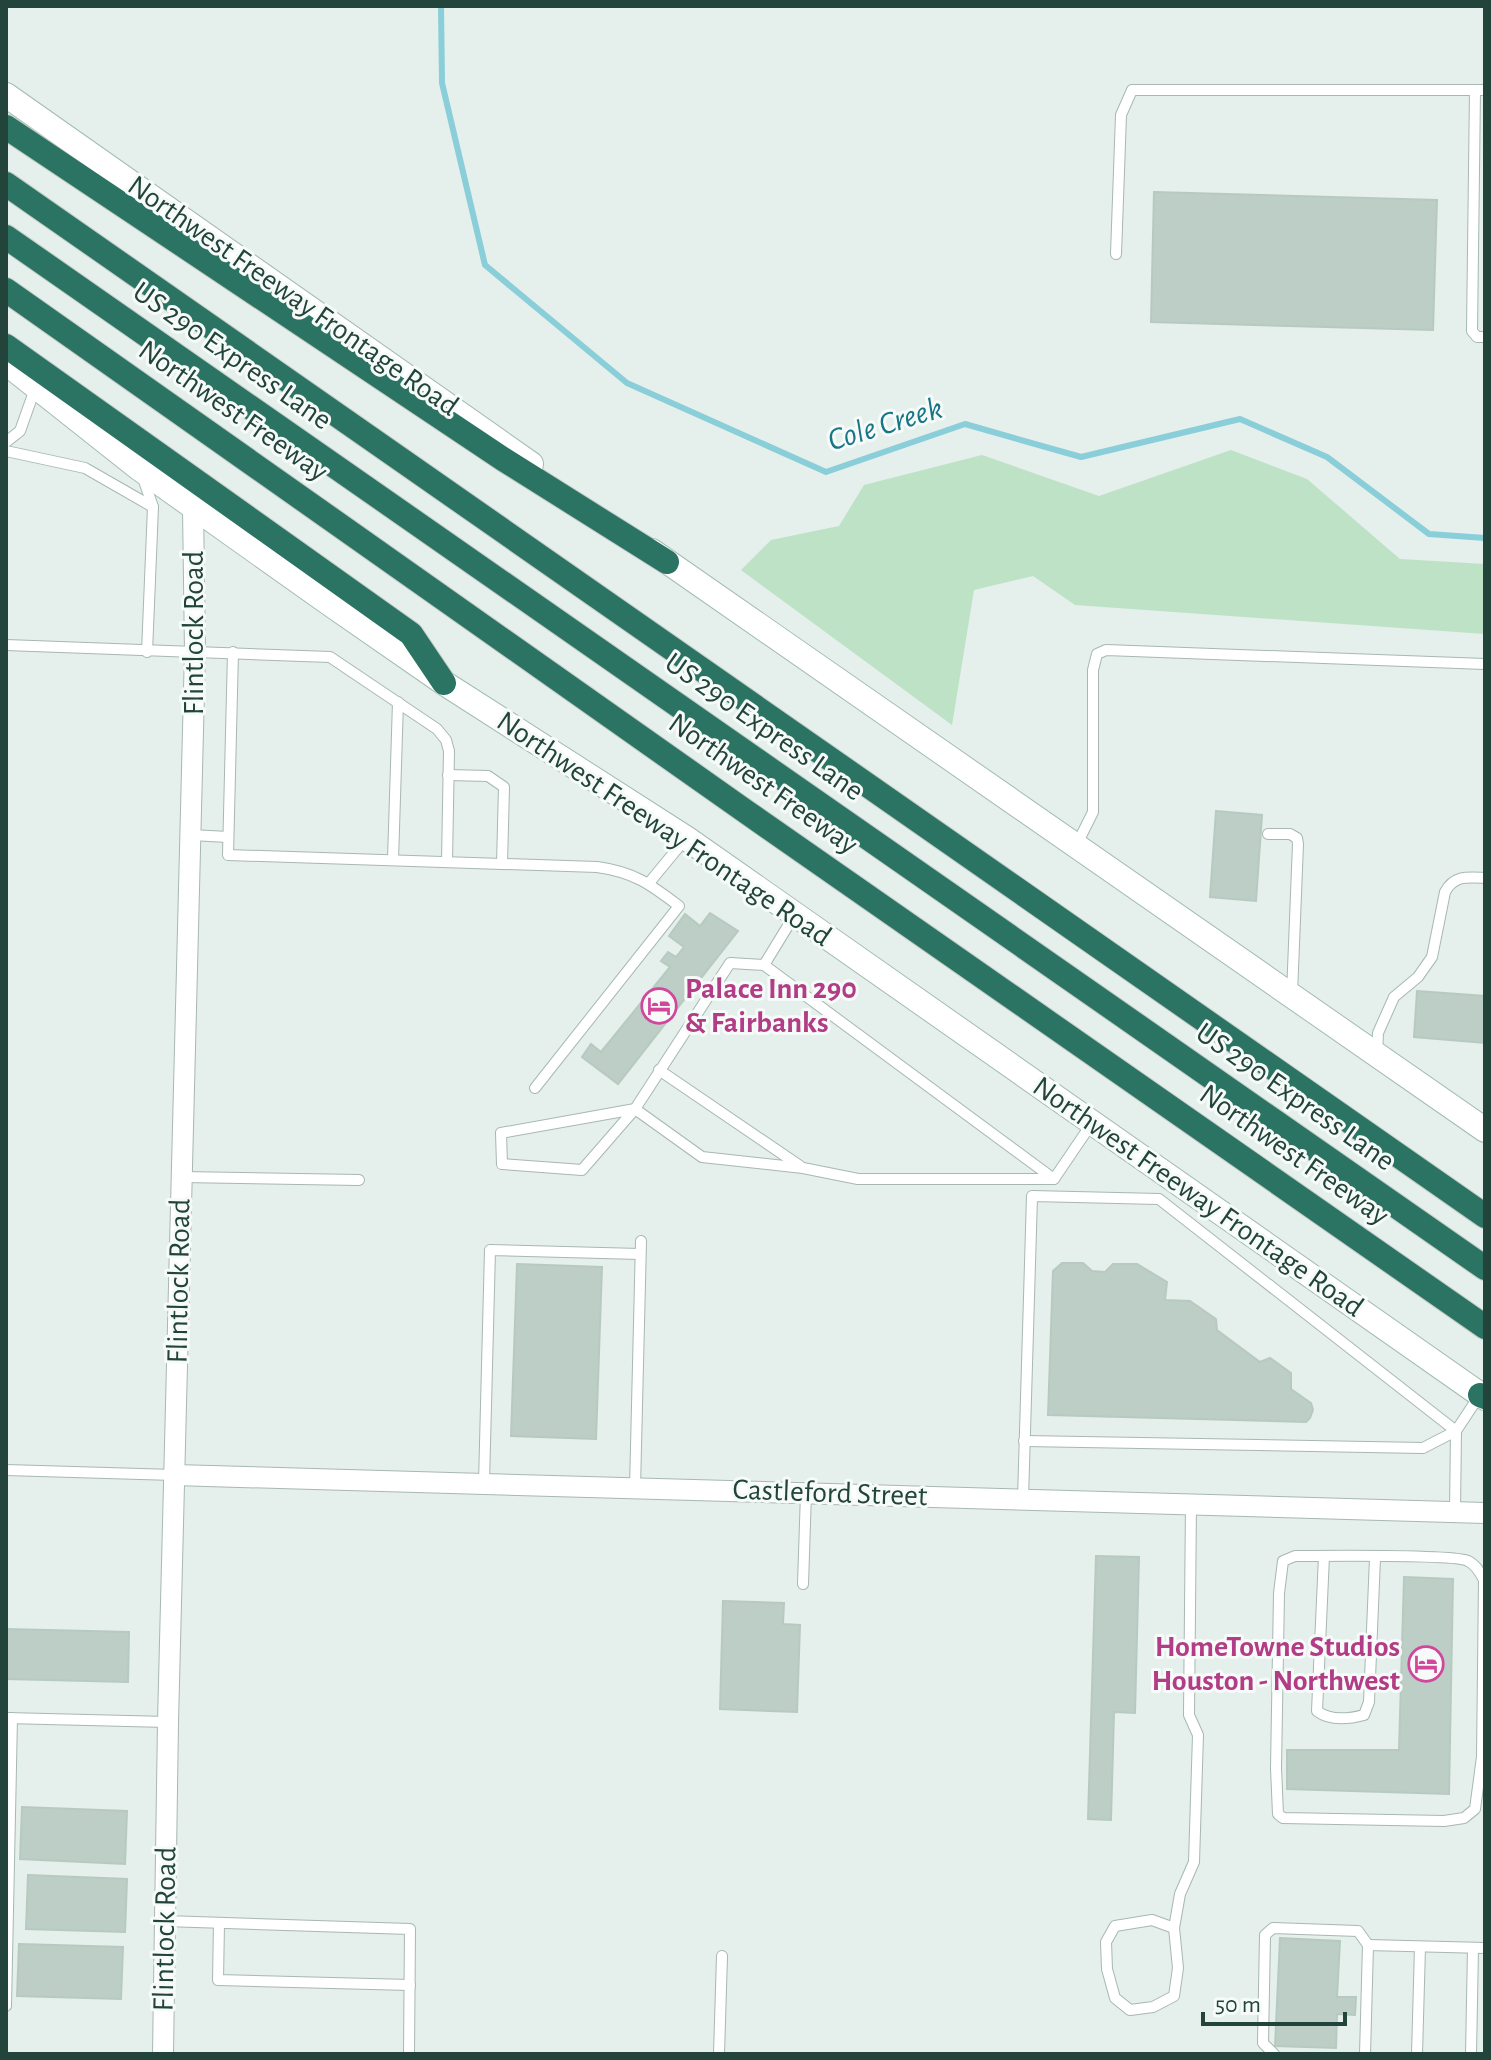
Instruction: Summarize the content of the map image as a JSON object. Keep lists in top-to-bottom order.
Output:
{
  "streets": {
    "highway": ["US 290 Express Lane", "Northwest Freeway"],
    "main road": ["Northwest Freeway Frontage Road"],
    "street": ["Flintlock Road", "Castleford Street"]
  },
  "crossings": [
    ["Northwest Freeway Frontage Road", "Flintlock Road"],
    ["Flintlock Road", "Castleford Street"]
  ],
  "water": ["Cole Creek"],
  "places": {
    "hotel": ["Palace Inn 290 & Fairbanks", "HomeTowne Studios Houston - Northwest"]
  },
  "scale_bar": "50 m"
}
